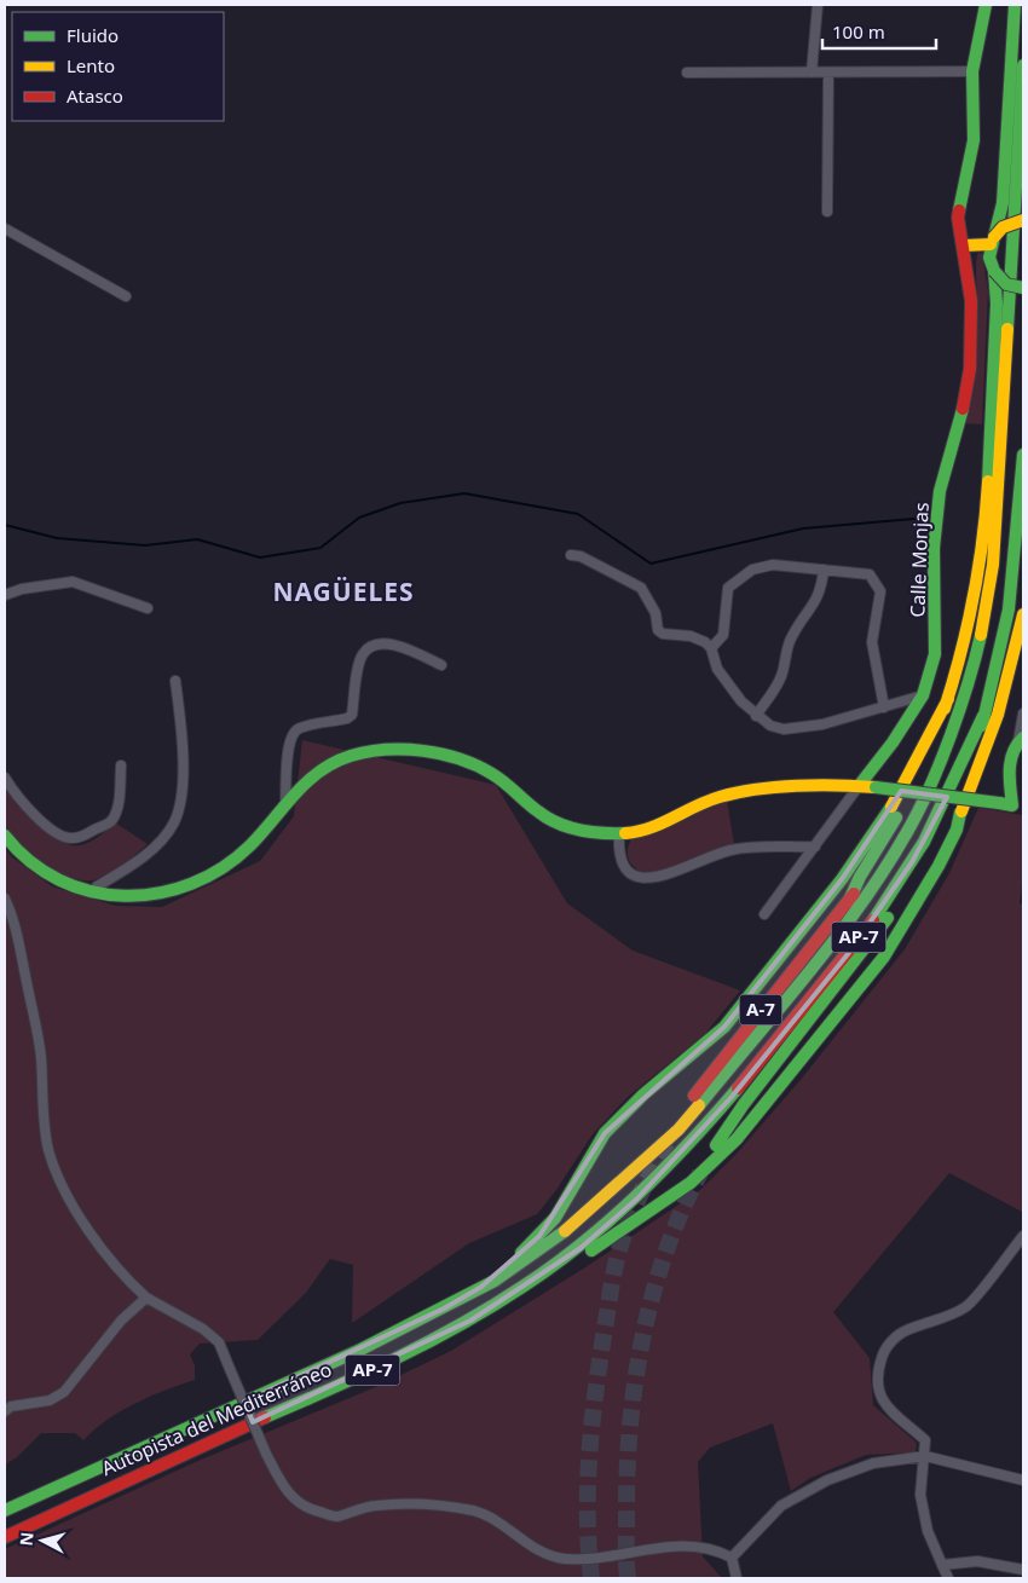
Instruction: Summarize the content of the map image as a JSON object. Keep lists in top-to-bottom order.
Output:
{
  "streets": {
    "main road": [
      "Calle Monjas",
      "AP-7",
      "A-7",
      "Autopista del Mediterráneo"
    ]
  },
  "crossings": [
    ["A-7", "Autopista del Mediterráneo"]
  ],
  "districts": ["NAGÜELES"],
  "legend": ["Fluido", "Lento", "Atasco"],
  "scale_bar": "100 m",
  "north": "left"
}
